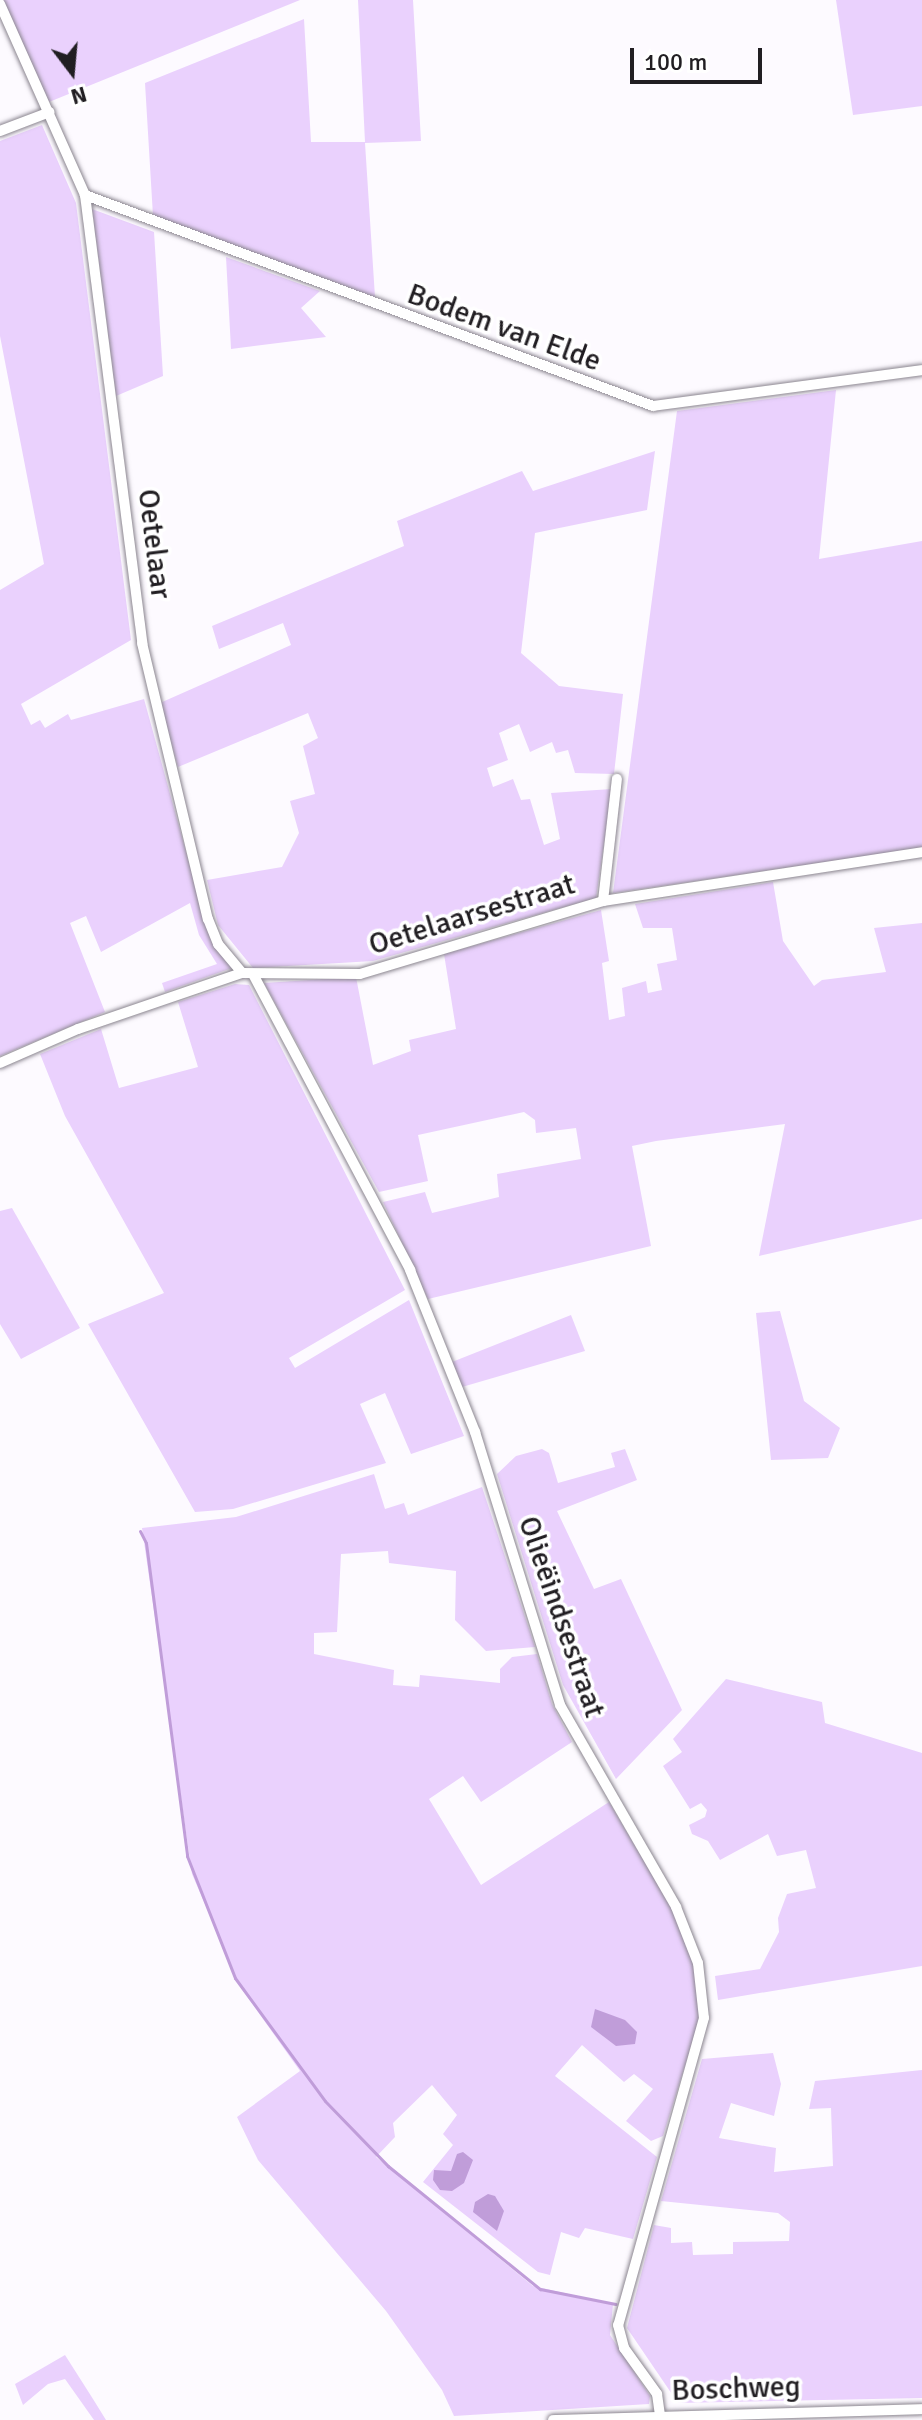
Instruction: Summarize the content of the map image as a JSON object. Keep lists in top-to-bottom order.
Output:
{
  "streets": {
    "street": [
      "Bodem van Elde",
      "Oetelaar",
      "Oetelaarsestraat",
      "Olieëindsestraat",
      "Boschweg"
    ]
  },
  "crossings": [
    ["Bodem van Elde", "Oetelaar"],
    ["Oetelaar", "Oetelaarsestraat"],
    ["Oetelaarsestraat", "Olieëindsestraat"],
    ["Olieëindsestraat", "Boschweg"]
  ],
  "scale_bar": "100 m",
  "north": "bottom"
}
